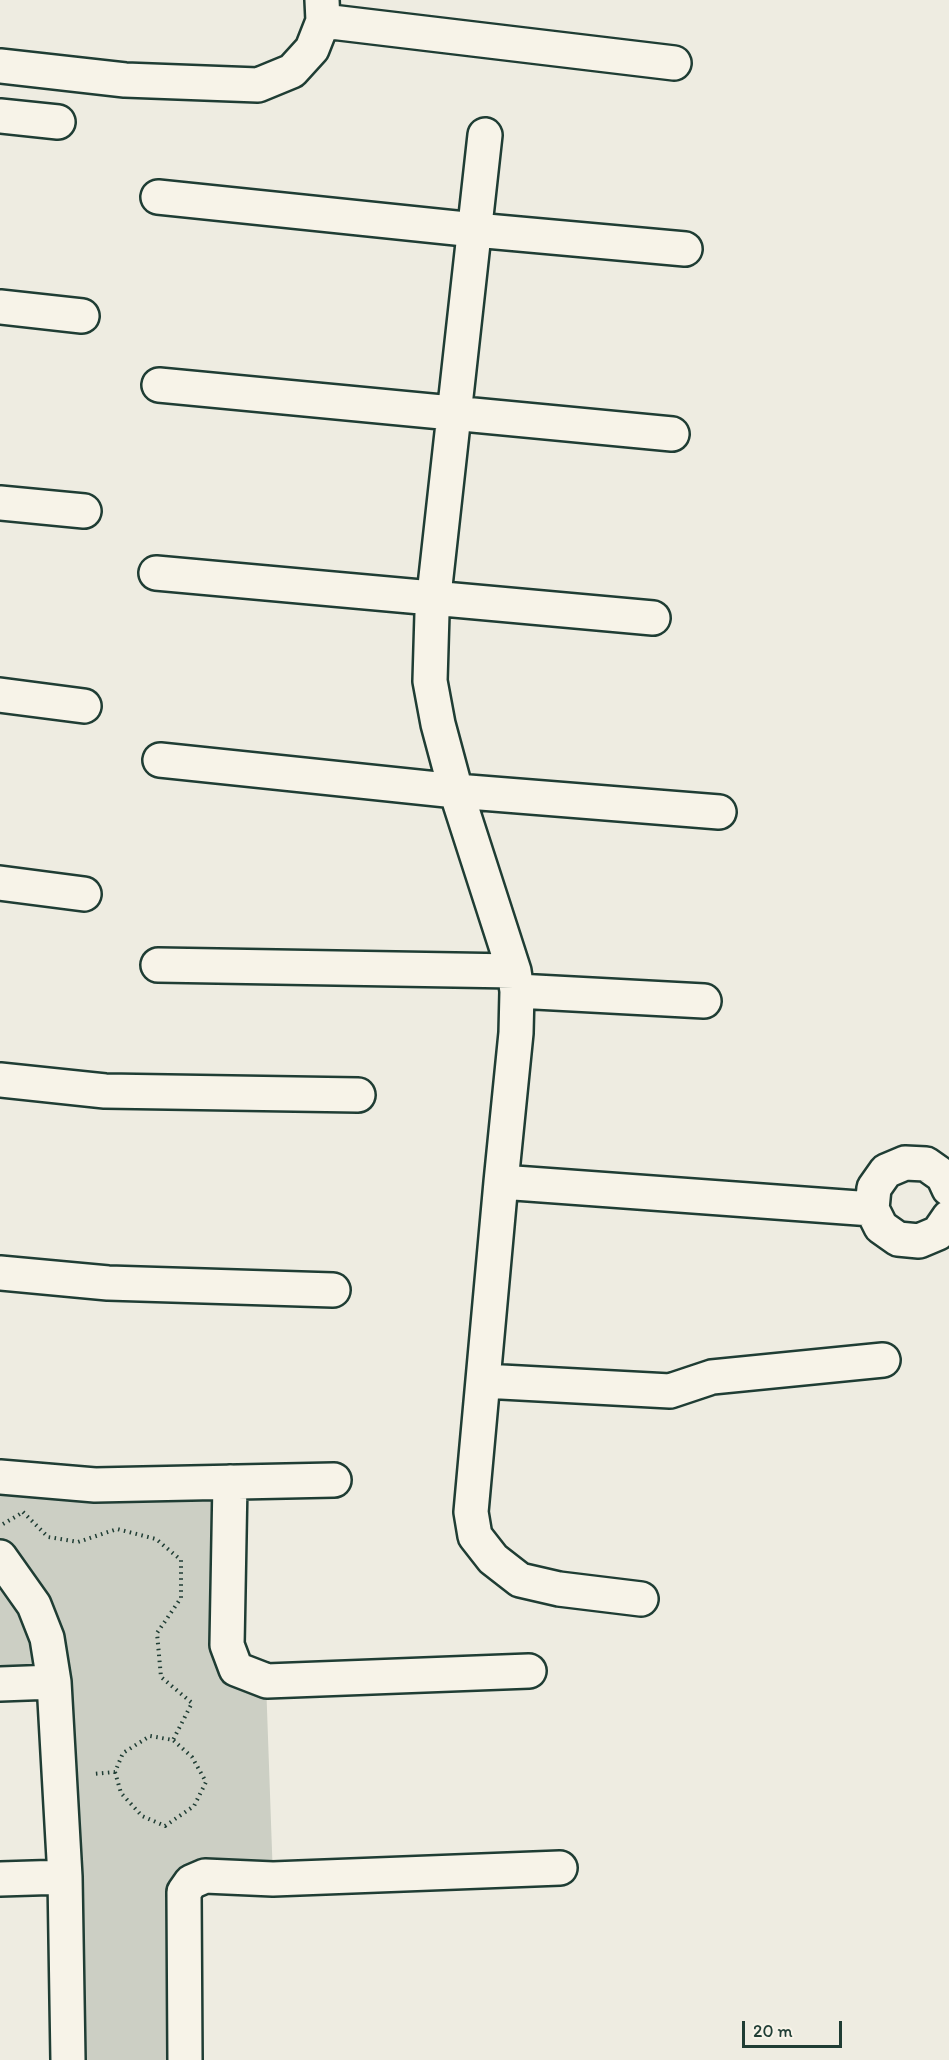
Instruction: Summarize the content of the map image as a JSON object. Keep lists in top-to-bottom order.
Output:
{
  "scale_bar": "20 m"
}
